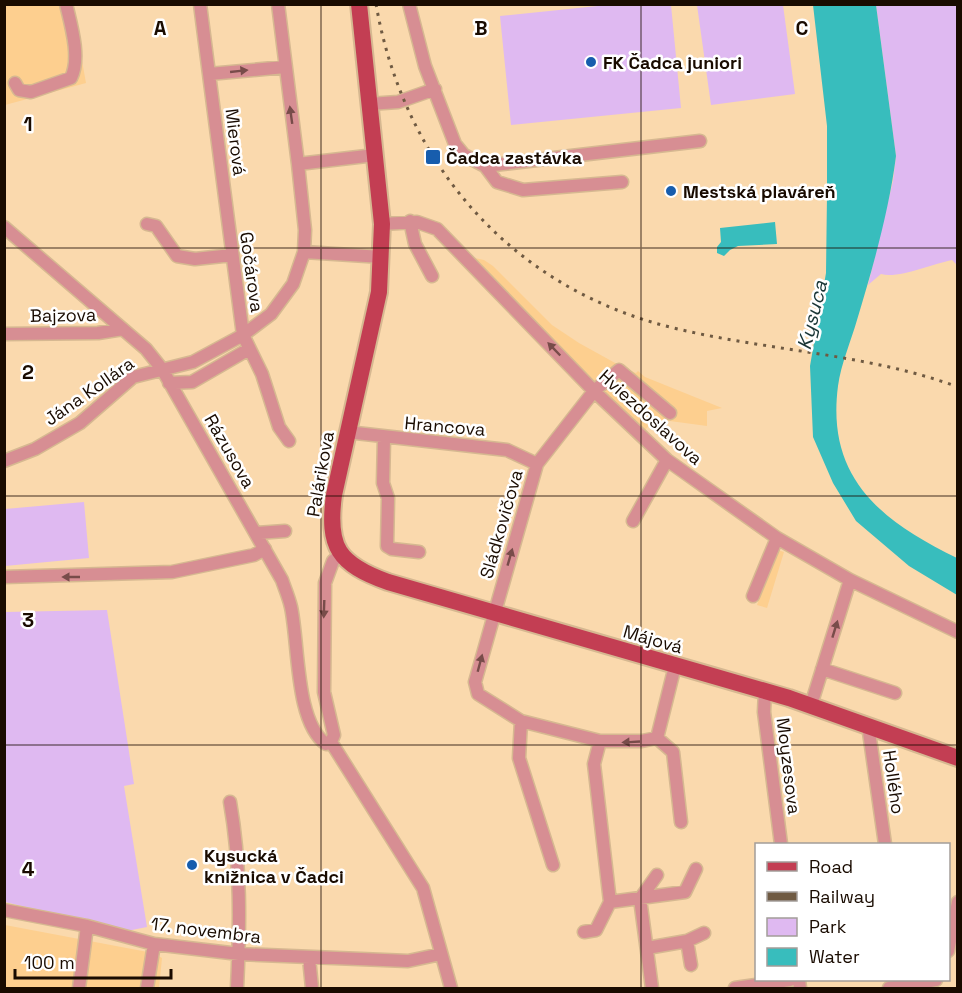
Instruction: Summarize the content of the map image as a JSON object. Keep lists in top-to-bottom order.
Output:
{
  "streets": {
    "main road": ["Palárikova", "Májová"],
    "street": [
      "Mierová",
      "Gočárova",
      "Bajzova",
      "Jána Kollára",
      "Hviezdoslavova",
      "Hrancova",
      "Rázusova",
      "Sládkovičova",
      "Moyzesova",
      "Hollého",
      "17. novembra"
    ]
  },
  "crossings": [
    ["Mierová", "Gočárova"],
    ["Gočárova", "Jána Kollára"],
    ["Bajzova", "Rázusova"],
    ["Jána Kollára", "Rázusova"],
    ["Hviezdoslavova", "Palárikova"],
    ["Hviezdoslavova", "Sládkovičova"],
    ["Hrancova", "Palárikova"],
    ["Hrancova", "Sládkovičova"],
    ["Palárikova", "Májová"],
    ["Sládkovičova", "Májová"],
    ["Májová", "Moyzesova"],
    ["Májová", "Hollého"]
  ],
  "water": ["Kysuca"],
  "places": {
    "other": ["FK Čadca juniori", "Mestská plaváreň", "Kysucká knižnica v Čadci"],
    "transit": ["Čadca zastávka"]
  },
  "legend": [
    "Road",
    "Railway",
    "Park",
    "Water"
  ],
  "scale_bar": "100 m",
  "grid": {
    "columns": ["A", "B", "C"],
    "rows": [
      "1",
      "2",
      "3",
      "4"
    ]
  }
}
